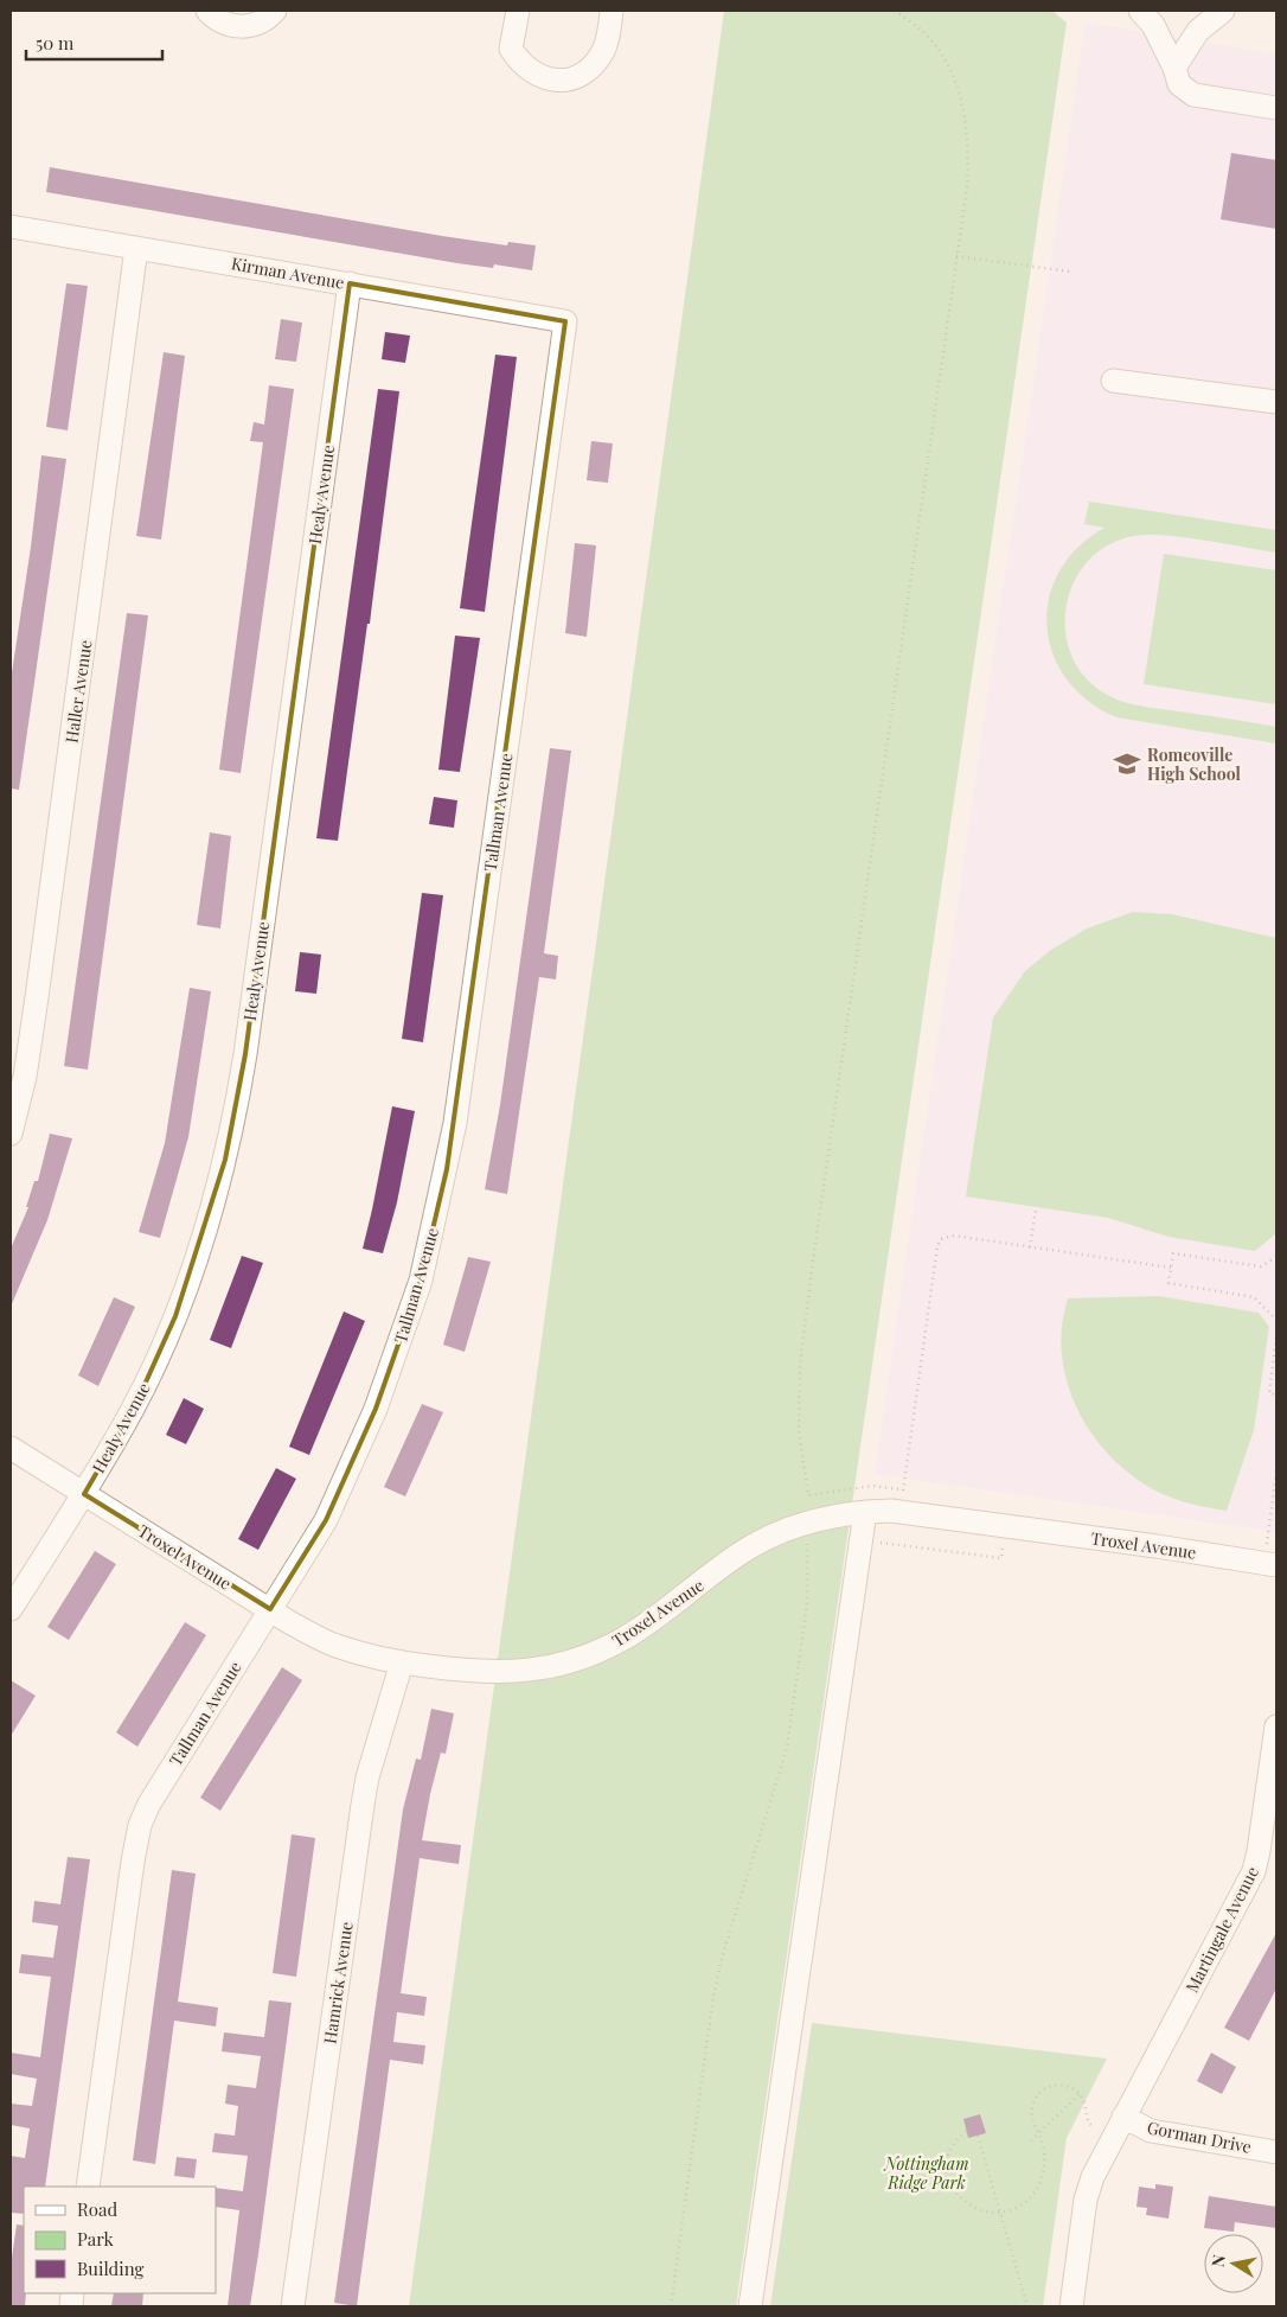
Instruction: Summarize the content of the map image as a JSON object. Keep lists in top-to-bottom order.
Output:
{
  "streets": {
    "street": [
      "Kirman Avenue",
      "Healy Avenue",
      "Haller Avenue",
      "Tallman Avenue",
      "Troxel Avenue",
      "Martingale Avenue",
      "Hamrick Avenue",
      "Gorman Drive"
    ]
  },
  "crossings": [
    ["Kirman Avenue", "Healy Avenue"],
    ["Kirman Avenue", "Haller Avenue"],
    ["Kirman Avenue", "Tallman Avenue"],
    ["Healy Avenue", "Troxel Avenue"],
    ["Tallman Avenue", "Troxel Avenue"],
    ["Troxel Avenue", "Hamrick Avenue"],
    ["Martingale Avenue", "Gorman Drive"]
  ],
  "parks": ["Nottingham Ridge Park"],
  "places": {
    "school or university": ["Romeoville High School"]
  },
  "legend": ["Road", "Park", "Building"],
  "scale_bar": "50 m",
  "north": "left"
}
